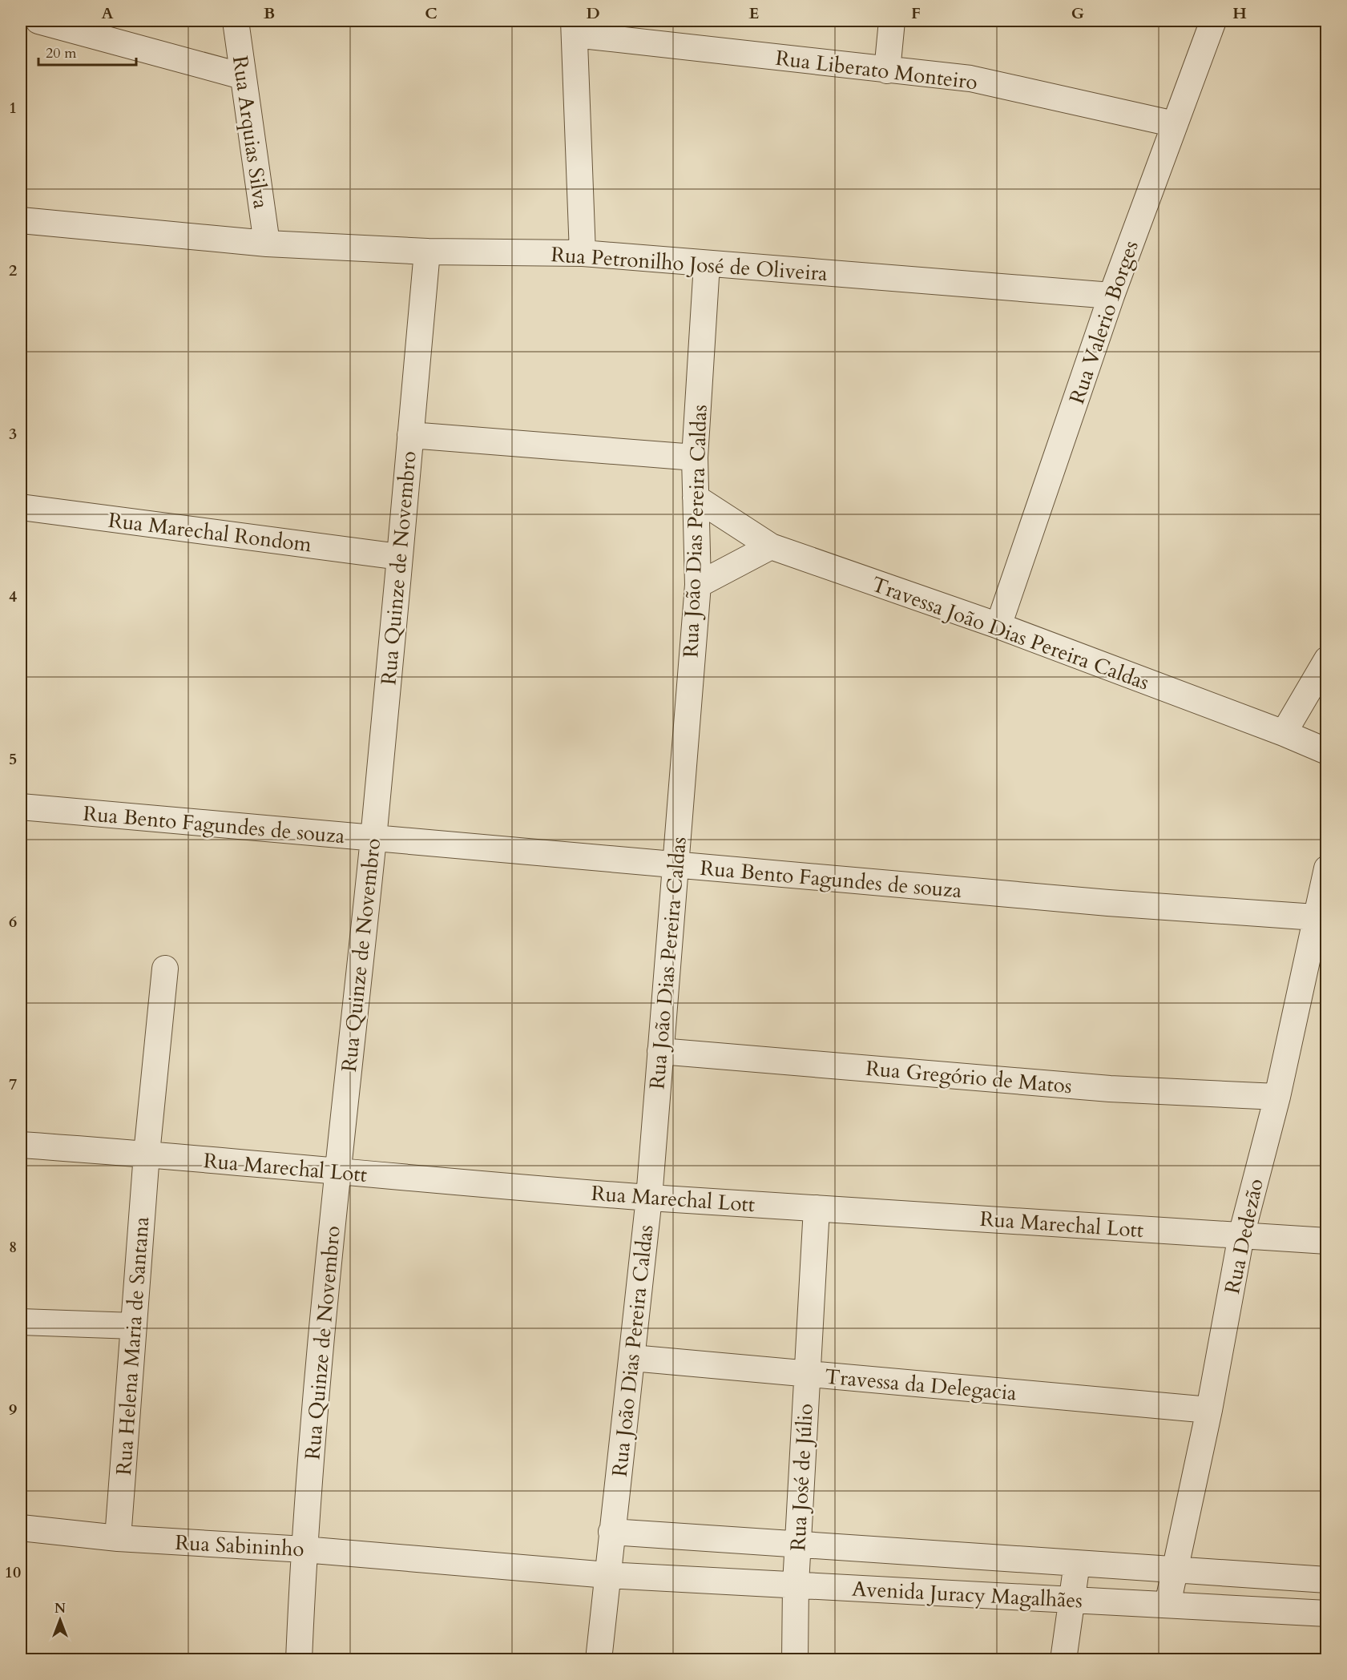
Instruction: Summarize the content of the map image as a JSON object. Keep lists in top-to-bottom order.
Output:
{
  "streets": {
    "street": [
      "Rua Liberato Monteiro",
      "Rua Arquias Silva",
      "Rua Petronilho José de Oliveira",
      "Rua Valerio Borges",
      "Rua João Dias Pereira Caldas",
      "Rua Marechal Rondom",
      "Rua Quinze de Novembro",
      "Travessa João Dias Pereira Caldas",
      "Rua Bento Fagundes de souza",
      "Rua Gregório de Matos",
      "Rua Marechal Lott",
      "Rua Dedezão",
      "Rua Helena Maria de Santana",
      "Travessa da Delegacia",
      "Rua José de Júlio",
      "Rua Sabininho",
      "Avenida Juracy Magalhães"
    ]
  },
  "crossings": [
    ["Rua Liberato Monteiro", "Rua Valerio Borges"],
    ["Rua Arquias Silva", "Rua Petronilho José de Oliveira"],
    ["Rua Petronilho José de Oliveira", "Rua Valerio Borges"],
    ["Rua Petronilho José de Oliveira", "Rua João Dias Pereira Caldas"],
    ["Rua Petronilho José de Oliveira", "Rua Quinze de Novembro"],
    ["Rua Valerio Borges", "Travessa João Dias Pereira Caldas"],
    ["Rua João Dias Pereira Caldas", "Travessa João Dias Pereira Caldas"],
    ["Rua João Dias Pereira Caldas", "Rua Bento Fagundes de souza"],
    ["Rua João Dias Pereira Caldas", "Rua Gregório de Matos"],
    ["Rua João Dias Pereira Caldas", "Rua Marechal Lott"],
    ["Rua João Dias Pereira Caldas", "Travessa da Delegacia"],
    ["Rua João Dias Pereira Caldas", "Rua Sabininho"],
    ["Rua João Dias Pereira Caldas", "Avenida Juracy Magalhães"],
    ["Rua Marechal Rondom", "Rua Quinze de Novembro"],
    ["Rua Quinze de Novembro", "Rua Bento Fagundes de souza"],
    ["Rua Quinze de Novembro", "Rua Marechal Lott"],
    ["Rua Quinze de Novembro", "Rua Sabininho"],
    ["Rua Bento Fagundes de souza", "Rua Dedezão"],
    ["Rua Gregório de Matos", "Rua Dedezão"],
    ["Rua Marechal Lott", "Rua Dedezão"],
    ["Rua Marechal Lott", "Rua Helena Maria de Santana"],
    ["Rua Marechal Lott", "Rua José de Júlio"],
    ["Rua Dedezão", "Travessa da Delegacia"],
    ["Rua Dedezão", "Avenida Juracy Magalhães"],
    ["Rua Helena Maria de Santana", "Rua Sabininho"],
    ["Travessa da Delegacia", "Rua José de Júlio"],
    ["Rua José de Júlio", "Avenida Juracy Magalhães"],
    ["Rua Sabininho", "Avenida Juracy Magalhães"]
  ],
  "scale_bar": "20 m",
  "north": "top",
  "grid": {
    "columns": [
      "A",
      "B",
      "C",
      "D",
      "E",
      "F",
      "G",
      "H"
    ],
    "rows": [
      "1",
      "2",
      "3",
      "4",
      "5",
      "6",
      "7",
      "8",
      "9",
      "10"
    ]
  }
}
